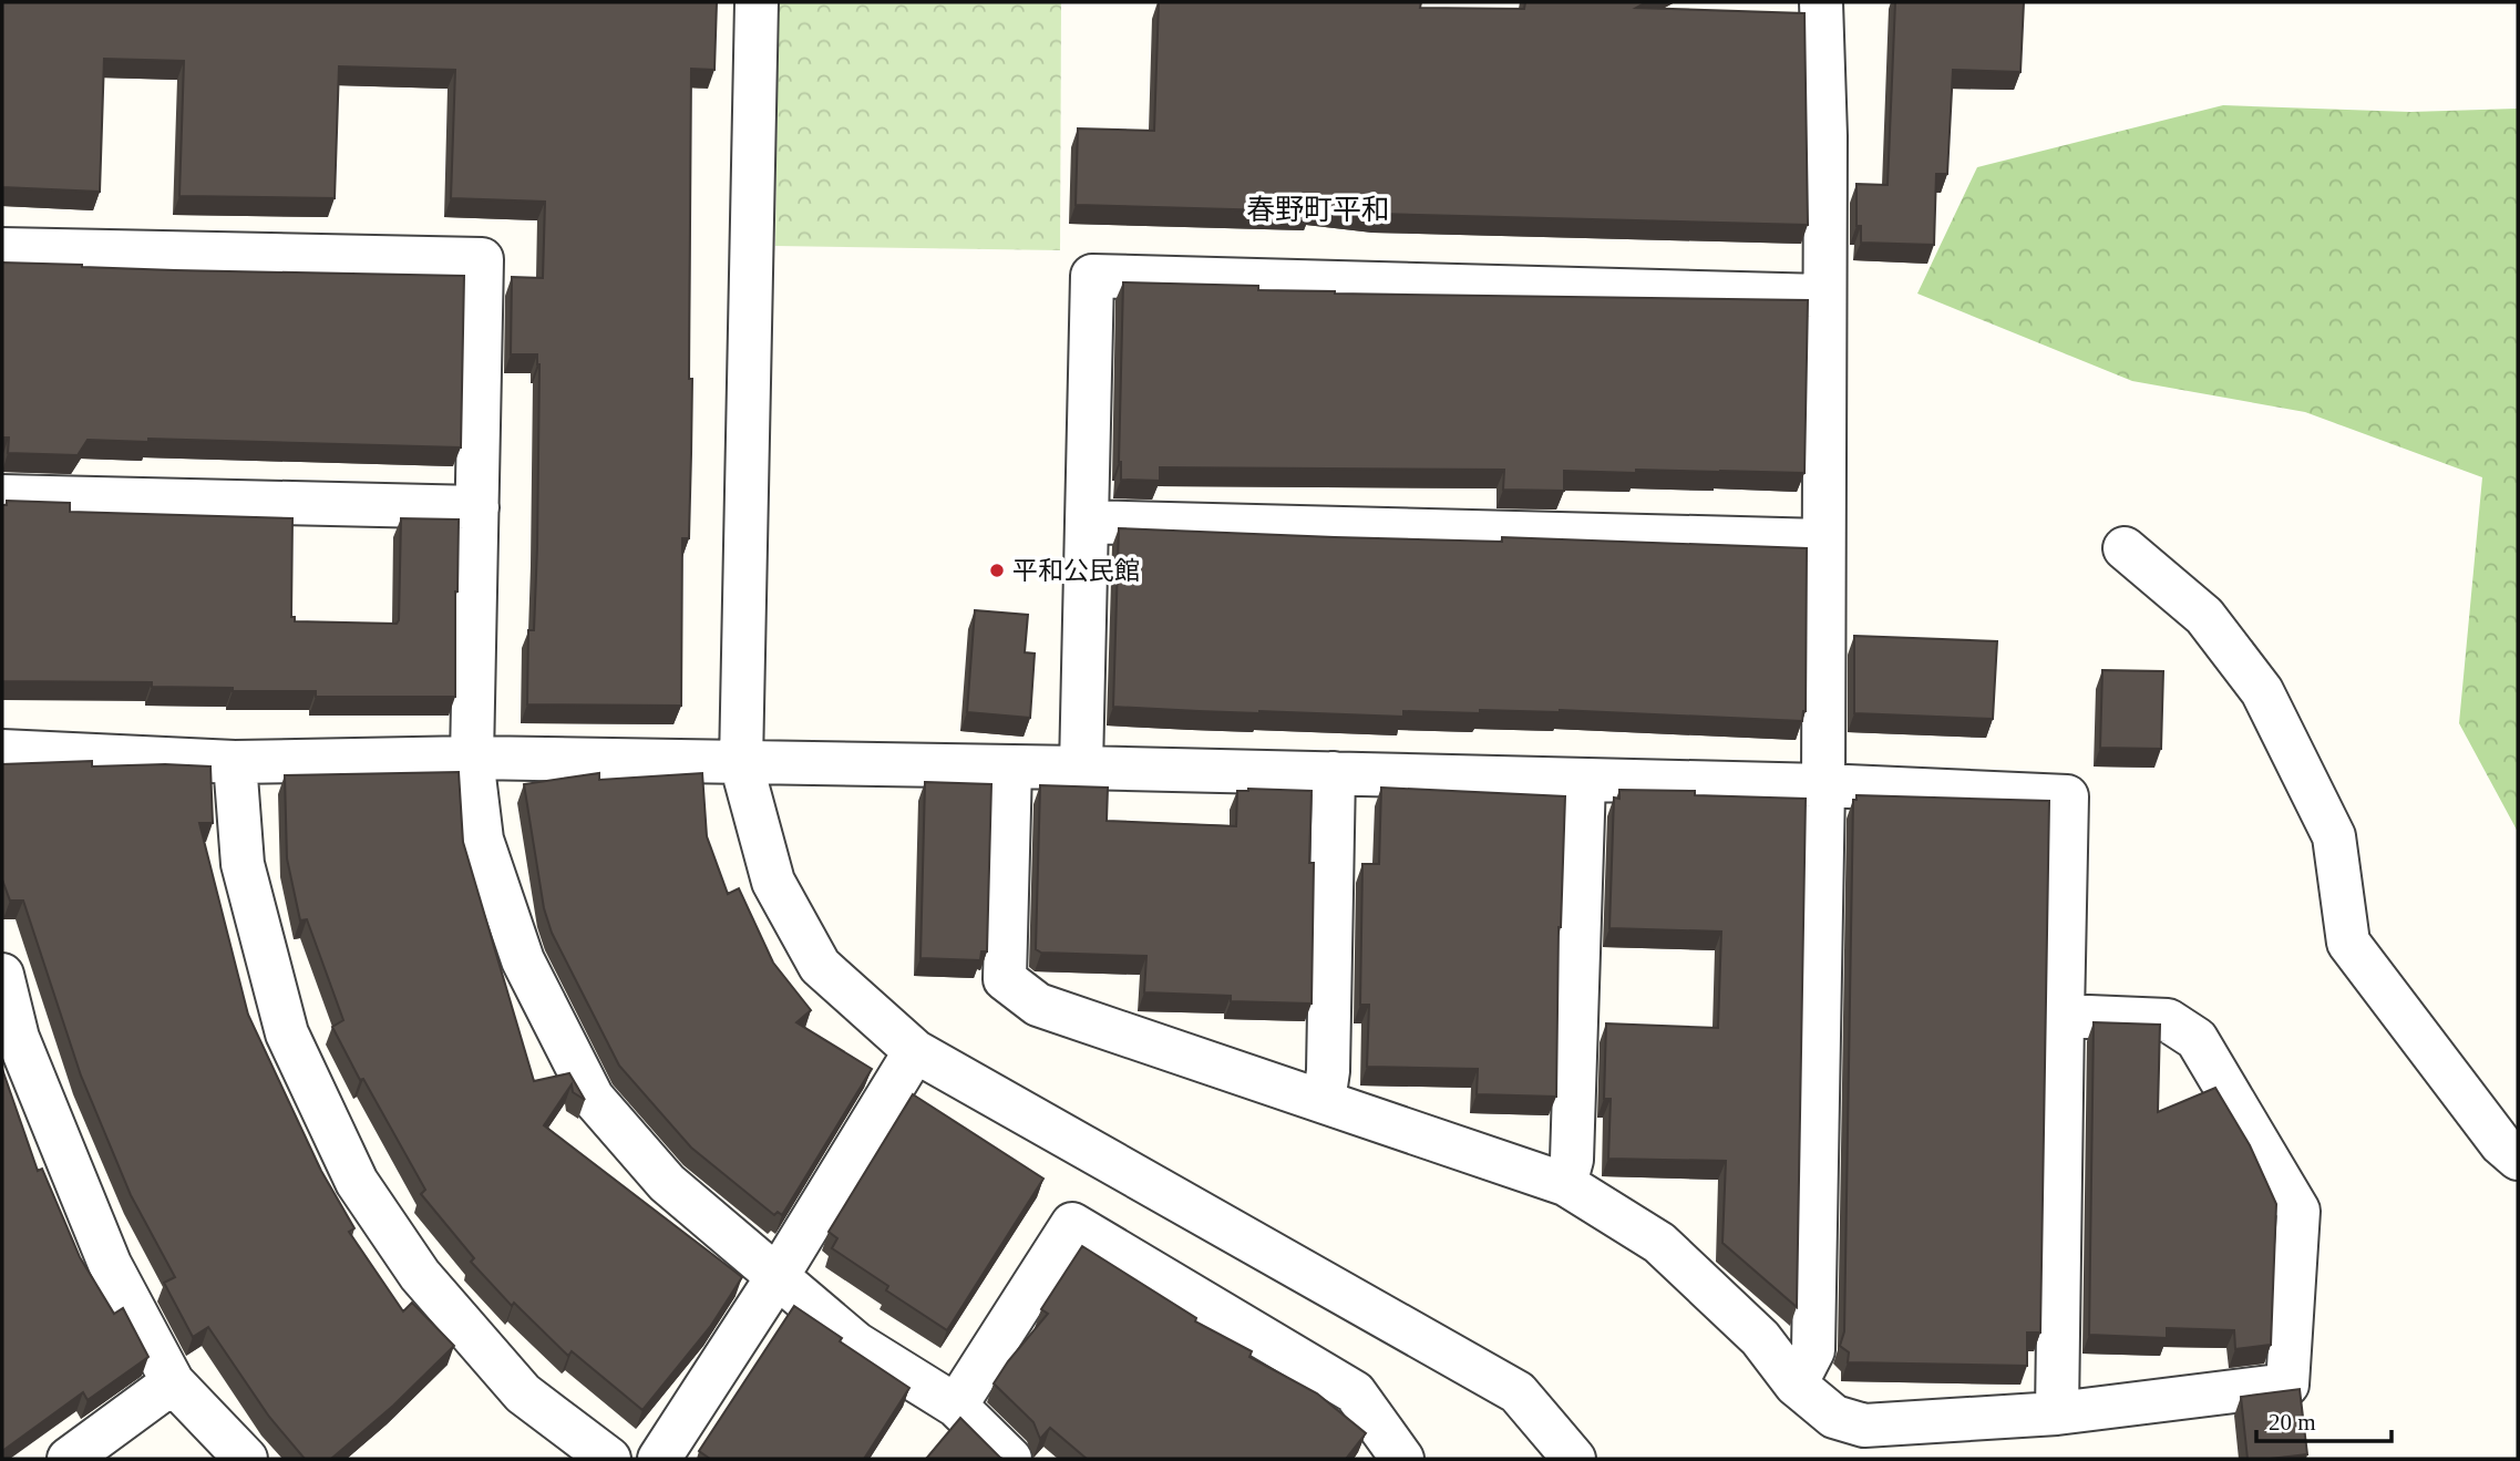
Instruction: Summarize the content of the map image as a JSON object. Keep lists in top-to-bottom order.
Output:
{
  "districts": ["春野町平和"],
  "places": ["平和公民館"],
  "scale_bar": "20 m"
}
